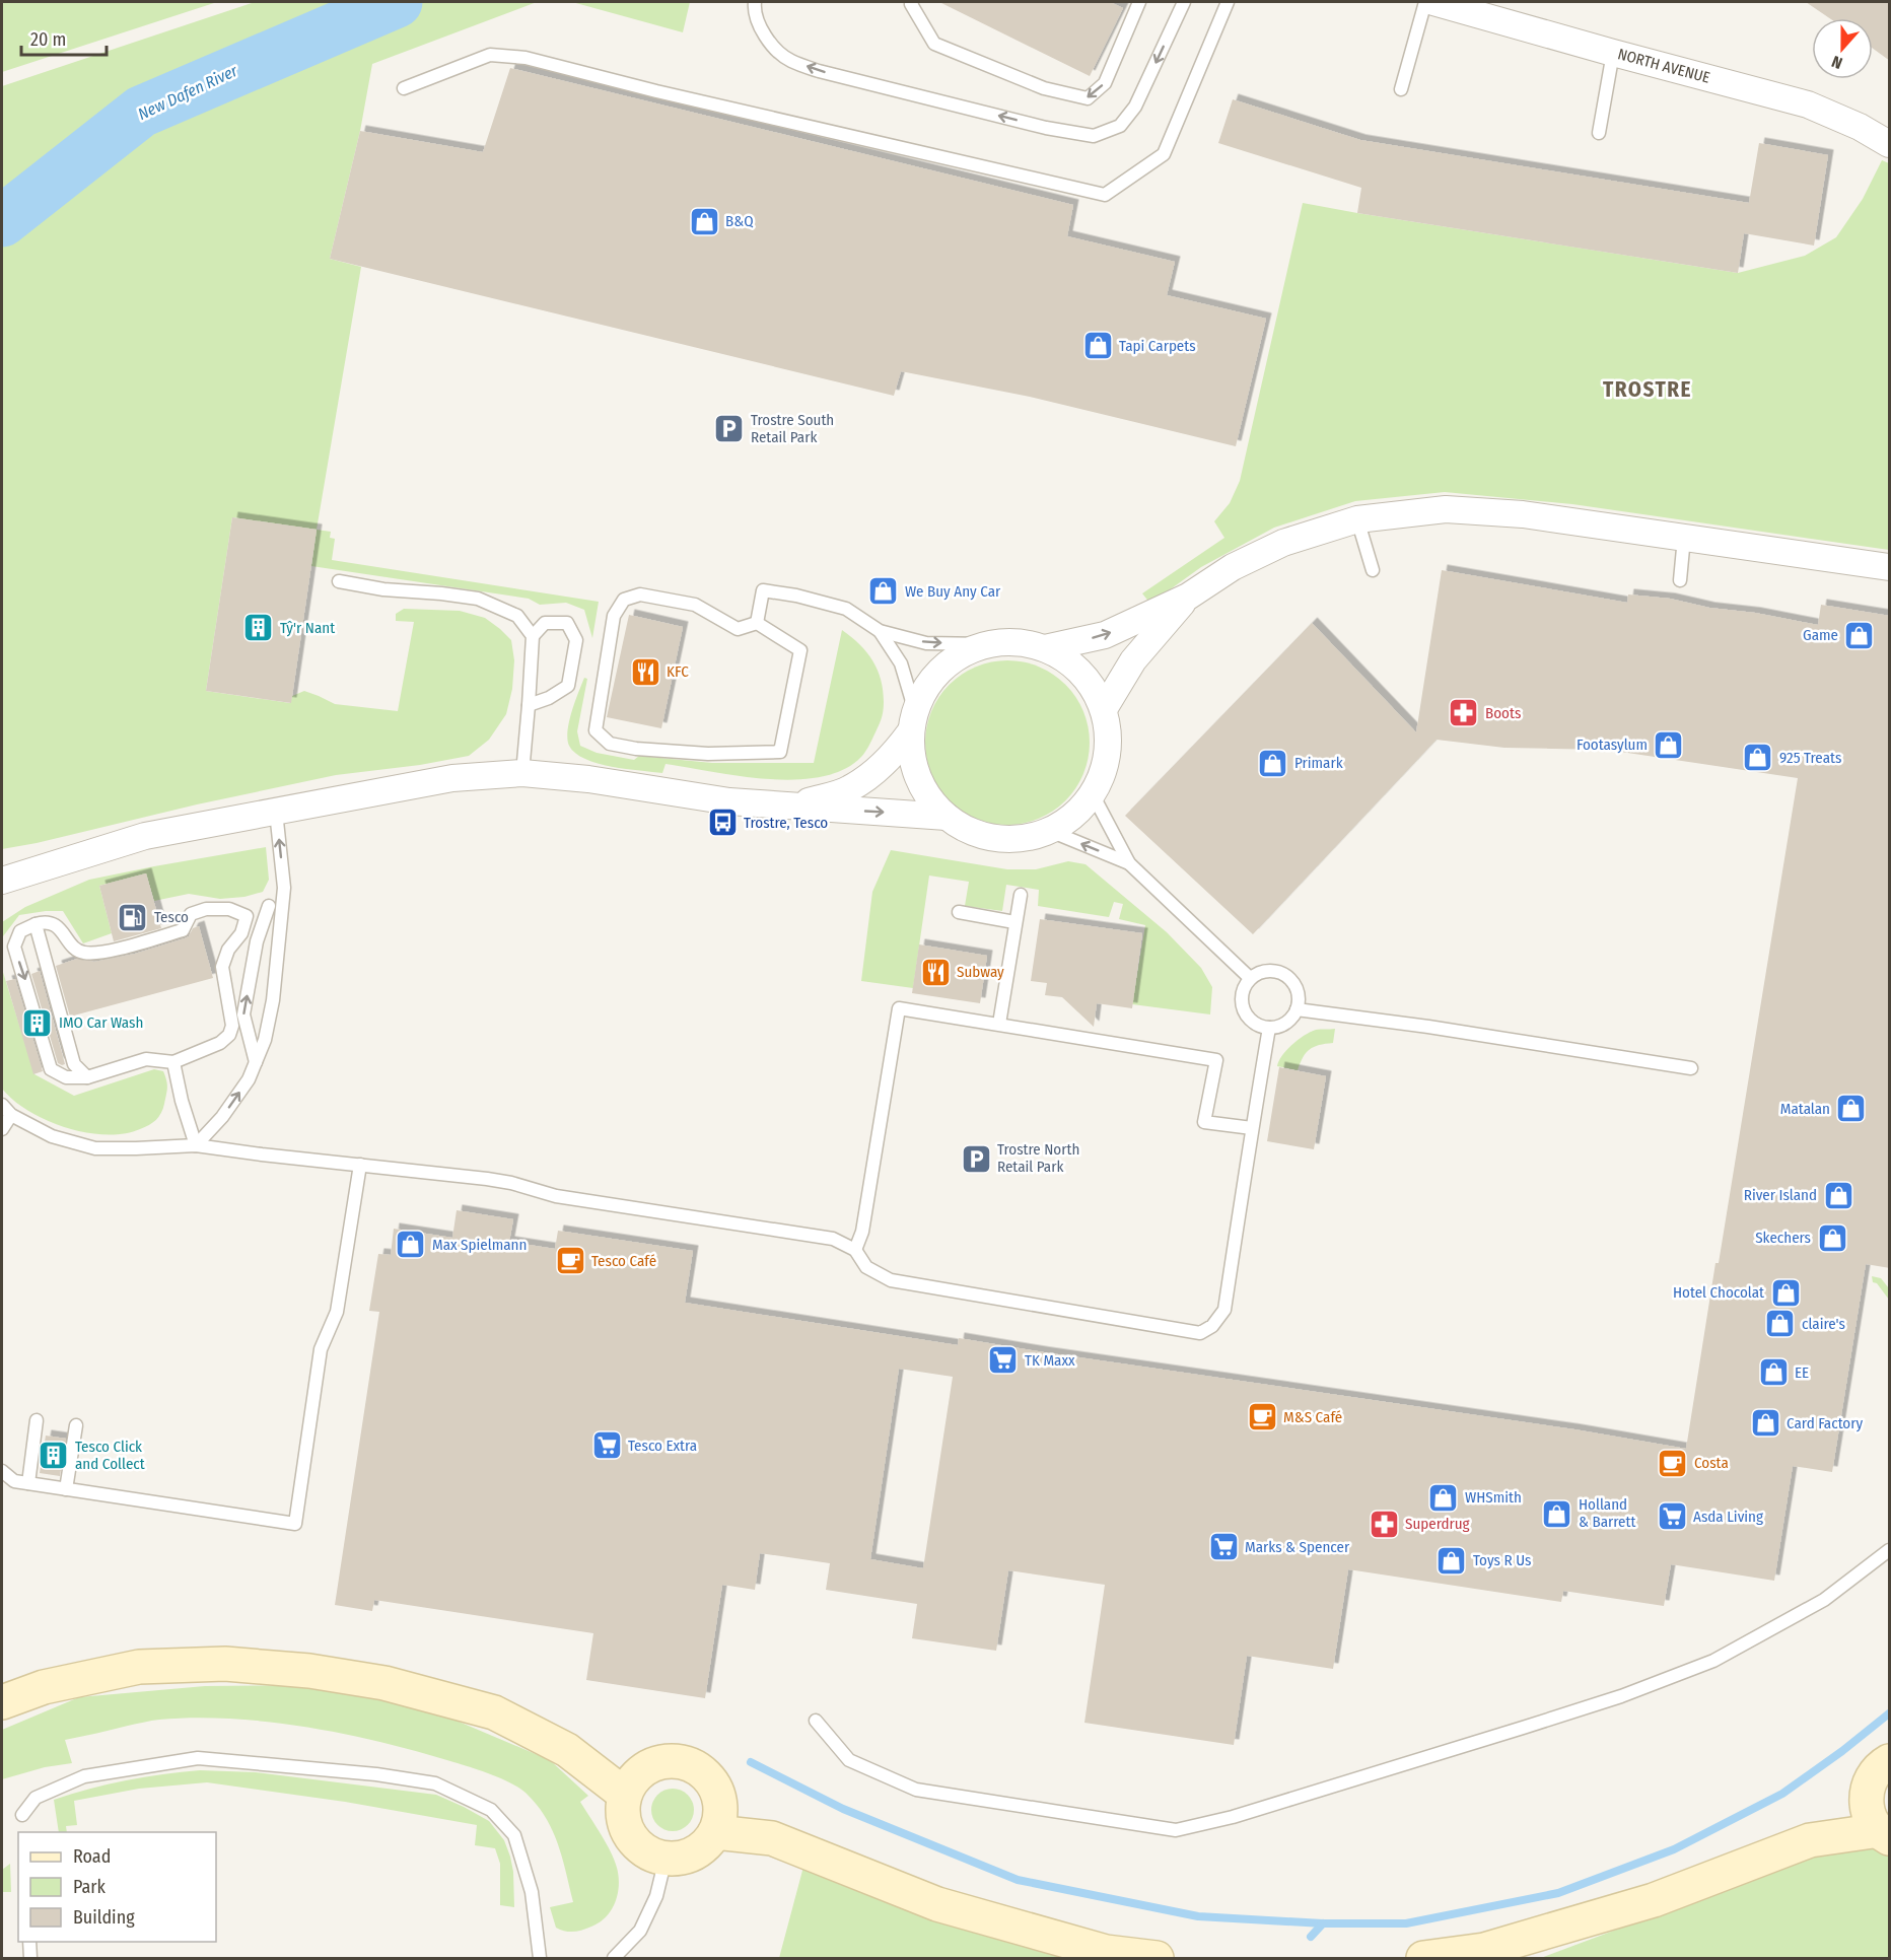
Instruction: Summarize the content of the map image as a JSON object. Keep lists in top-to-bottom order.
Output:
{
  "streets": {
    "street": ["NORTH AVENUE"]
  },
  "districts": ["TROSTRE"],
  "water": ["New Dafen River"],
  "places": {
    "shop": [
      "B&Q",
      "Tapi Carpets",
      "We Buy Any Car",
      "Game",
      "Footasylum",
      "925 Treats",
      "Primark",
      "Matalan",
      "River Island",
      "Skechers",
      "Max Spielmann",
      "Hotel Chocolat",
      "claire's",
      "EE",
      "Card Factory",
      "WHSmith",
      "Holland & Barrett",
      "Toys R Us"
    ],
    "parking": ["Trostre South Retail Park", "Trostre North Retail Park"],
    "building": ["Tŷ'r Nant", "IMO Car Wash", "Tesco Click and Collect"],
    "restaurant": ["KFC", "Subway"],
    "pharmacy": ["Boots", "Superdrug"],
    "bus stop": ["Trostre, Tesco"],
    "fuel station": ["Tesco"],
    "cafe": ["Tesco Café", "M&S Café", "Costa"],
    "supermarket": [
      "TK Maxx",
      "Tesco Extra",
      "Asda Living",
      "Marks & Spencer"
    ]
  },
  "legend": ["Road", "Park", "Building"],
  "scale_bar": "20 m",
  "north": "bottom"
}
